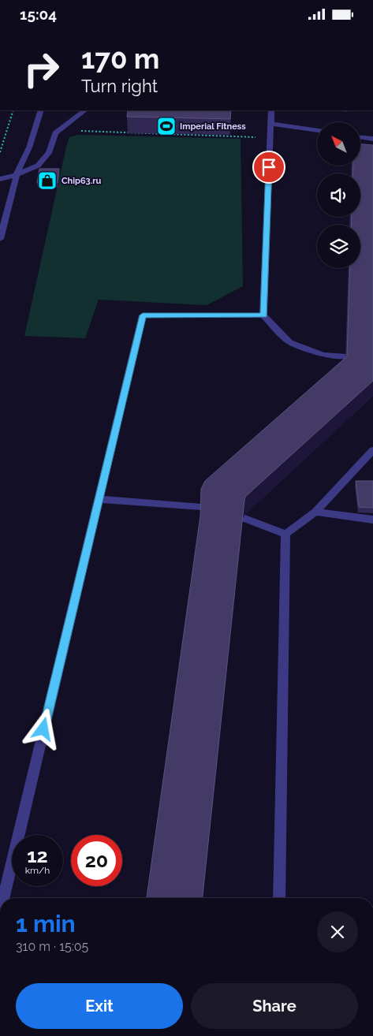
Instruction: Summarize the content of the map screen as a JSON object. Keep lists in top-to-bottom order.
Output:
{
  "places": {
    "sports": ["Imperial Fitness"],
    "shop": ["Chip63.ru"]
  },
  "north": "top left",
  "page": {
    "status": "15:04",
    "turn": ["170 m", "Turn right"],
    "speed": "12 km/h",
    "limit": "20",
    "heading": ["1 min", "310 m · 15:05"],
    "buttons": ["Exit", "Share"]
  }
}
